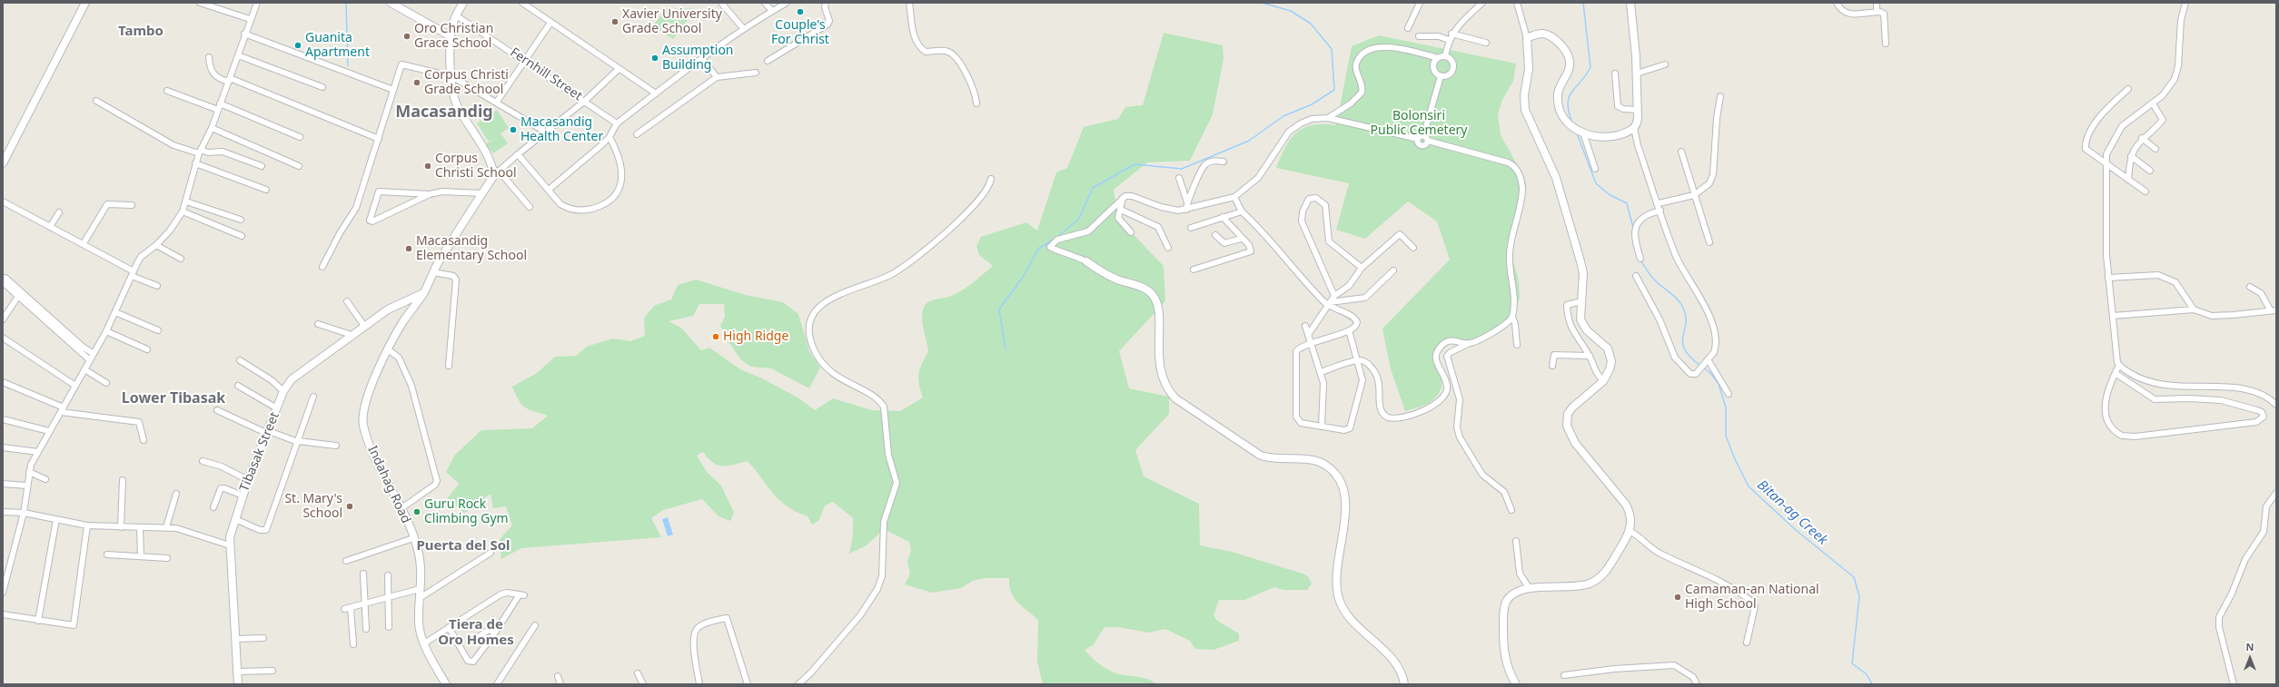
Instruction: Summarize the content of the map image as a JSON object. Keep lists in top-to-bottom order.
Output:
{
  "streets": {
    "main road": ["Tibasak Street", "Indahag Road"],
    "street": ["Fernhill Street"]
  },
  "crossings": [
    ["Tibasak Street", "Indahag Road"]
  ],
  "districts": [
    "Tambo",
    "Macasandig",
    "Lower Tibasak",
    "Puerta del Sol",
    "Tiera de Oro Homes"
  ],
  "water": ["Bitan-ag Creek"],
  "parks": ["Bolonsiri Public Cemetery"],
  "places": [
    "Couple's For Christ",
    "Xavier University Grade School",
    "Oro Christian Grace School",
    "Guanita Apartment",
    "Assumption Building",
    "Corpus Christi Grade School",
    "Macasandig Health Center",
    "Corpus Christi School",
    "Macasandig Elementary School",
    "High Ridge",
    "St. Mary's School",
    "Guru Rock Climbing Gym",
    "Camaman-an National High School"
  ],
  "north": "top"
}
